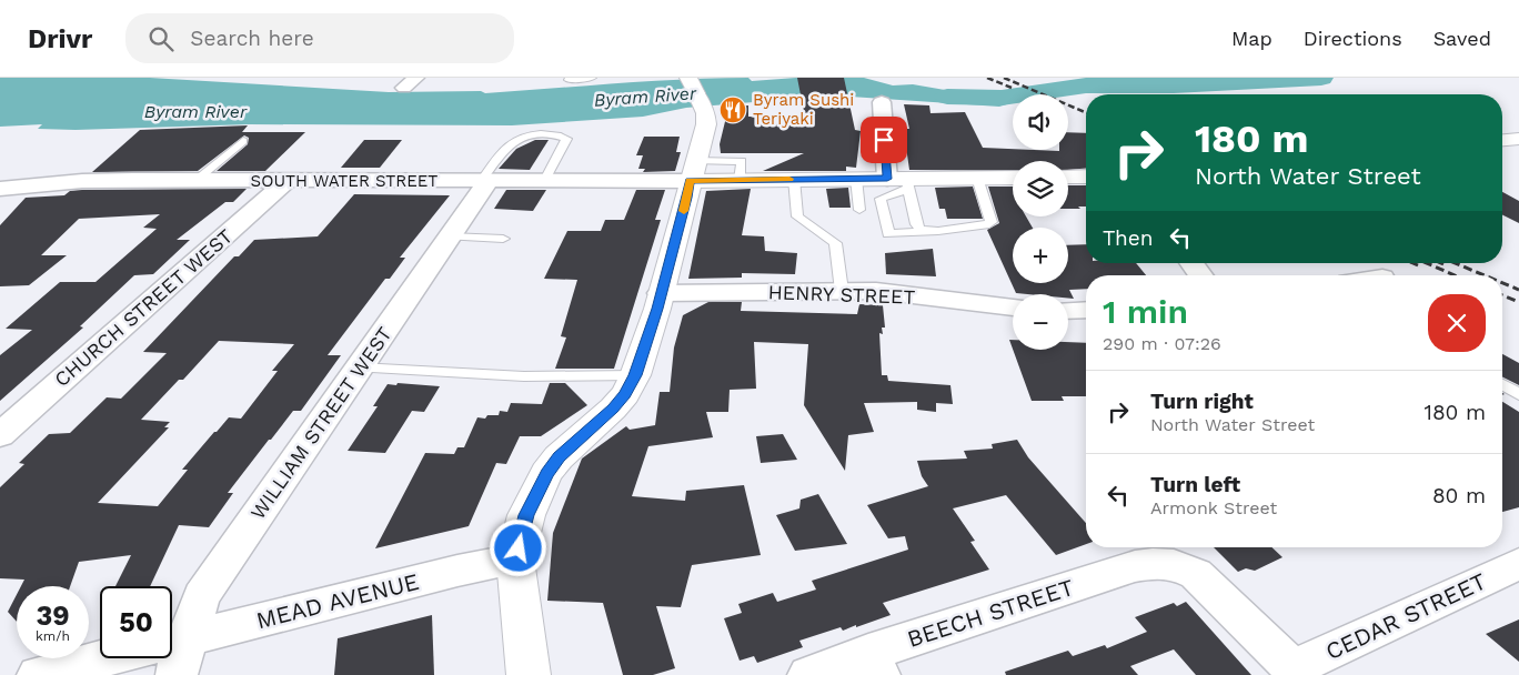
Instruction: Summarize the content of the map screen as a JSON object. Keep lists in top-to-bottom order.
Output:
{
  "streets": {
    "street": [
      "SOUTH WATER STREET",
      "HENRY STREET",
      "CHURCH STREET WEST",
      "WILLIAM STREET WEST",
      "MEAD AVENUE",
      "BEECH STREET",
      "CEDAR STREET"
    ]
  },
  "crossings": [
    ["SOUTH WATER STREET", "CHURCH STREET WEST"],
    ["SOUTH WATER STREET", "WILLIAM STREET WEST"],
    ["BEECH STREET", "CEDAR STREET"]
  ],
  "water": ["Byram River"],
  "places": {
    "restaurant": ["Byram Sushi Teriyaki"]
  },
  "page": {
    "header": "Drivr",
    "search": "Search here",
    "nav": ["Map", "Directions", "Saved"],
    "map_buttons": ["+", "−"],
    "turn": ["180 m", "North Water Street"],
    "then": "Then",
    "heading": ["1 min", "290 m · 07:26"],
    "list": [
      {
        "name": "Turn right",
        "note": "North Water Street",
        "value": "180 m"
      },
      {
        "name": "Turn left",
        "note": "Armonk Street",
        "value": "80 m"
      }
    ],
    "speed": "39 km/h",
    "limit": "50"
  }
}
